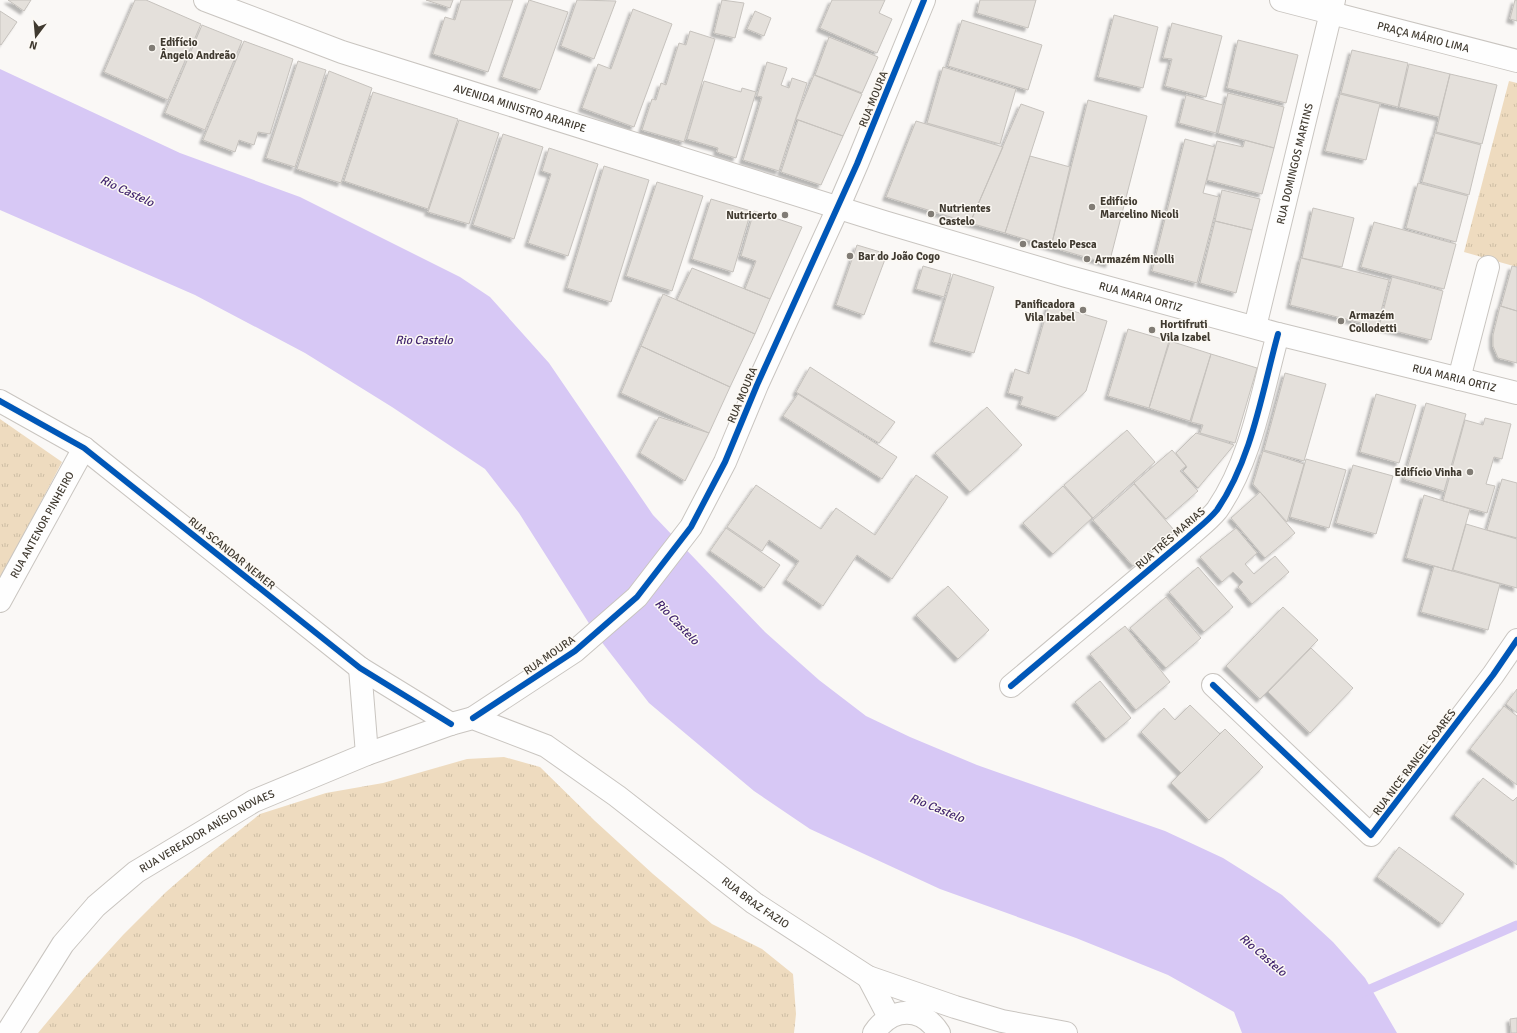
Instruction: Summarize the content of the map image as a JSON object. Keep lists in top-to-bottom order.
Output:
{
  "streets": {
    "street": [
      "PRAÇA MÁRIO LIMA",
      "RUA MOURA",
      "AVENIDA MINISTRO ARARIPE",
      "RUA DOMINGOS MARTINS",
      "RUA MARIA ORTIZ",
      "RUA ANTENOR PINHEIRO",
      "RUA TRÊS MARIAS",
      "RUA SCANDAR NEMER",
      "RUA NICE RANGEL SOARES",
      "RUA VEREADOR ANÍSIO NOVAES",
      "RUA BRAZ FAZIO"
    ]
  },
  "crossings": [
    ["PRAÇA MÁRIO LIMA", "RUA DOMINGOS MARTINS"],
    ["RUA MOURA", "AVENIDA MINISTRO ARARIPE"],
    ["RUA MOURA", "RUA MARIA ORTIZ"],
    ["RUA MOURA", "RUA VEREADOR ANÍSIO NOVAES"],
    ["RUA MOURA", "RUA BRAZ FAZIO"],
    ["AVENIDA MINISTRO ARARIPE", "RUA MARIA ORTIZ"],
    ["RUA DOMINGOS MARTINS", "RUA MARIA ORTIZ"],
    ["RUA MARIA ORTIZ", "RUA TRÊS MARIAS"],
    ["RUA ANTENOR PINHEIRO", "RUA SCANDAR NEMER"],
    ["RUA SCANDAR NEMER", "RUA VEREADOR ANÍSIO NOVAES"],
    ["RUA VEREADOR ANÍSIO NOVAES", "RUA BRAZ FAZIO"]
  ],
  "water": ["Rio Castelo"],
  "places": [
    "Edifício Ângelo Andreão",
    "Edifício Marcelino Nicoli",
    "Nutrientes Castelo",
    "Nutricerto",
    "Castelo Pesca",
    "Bar do João Cogo",
    "Armazém Nicolli",
    "Panificadora Vila Izabel",
    "Armazém Collodetti",
    "Hortifruti Vila Izabel",
    "Edifício Vinha"
  ],
  "north": "bottom"
}
